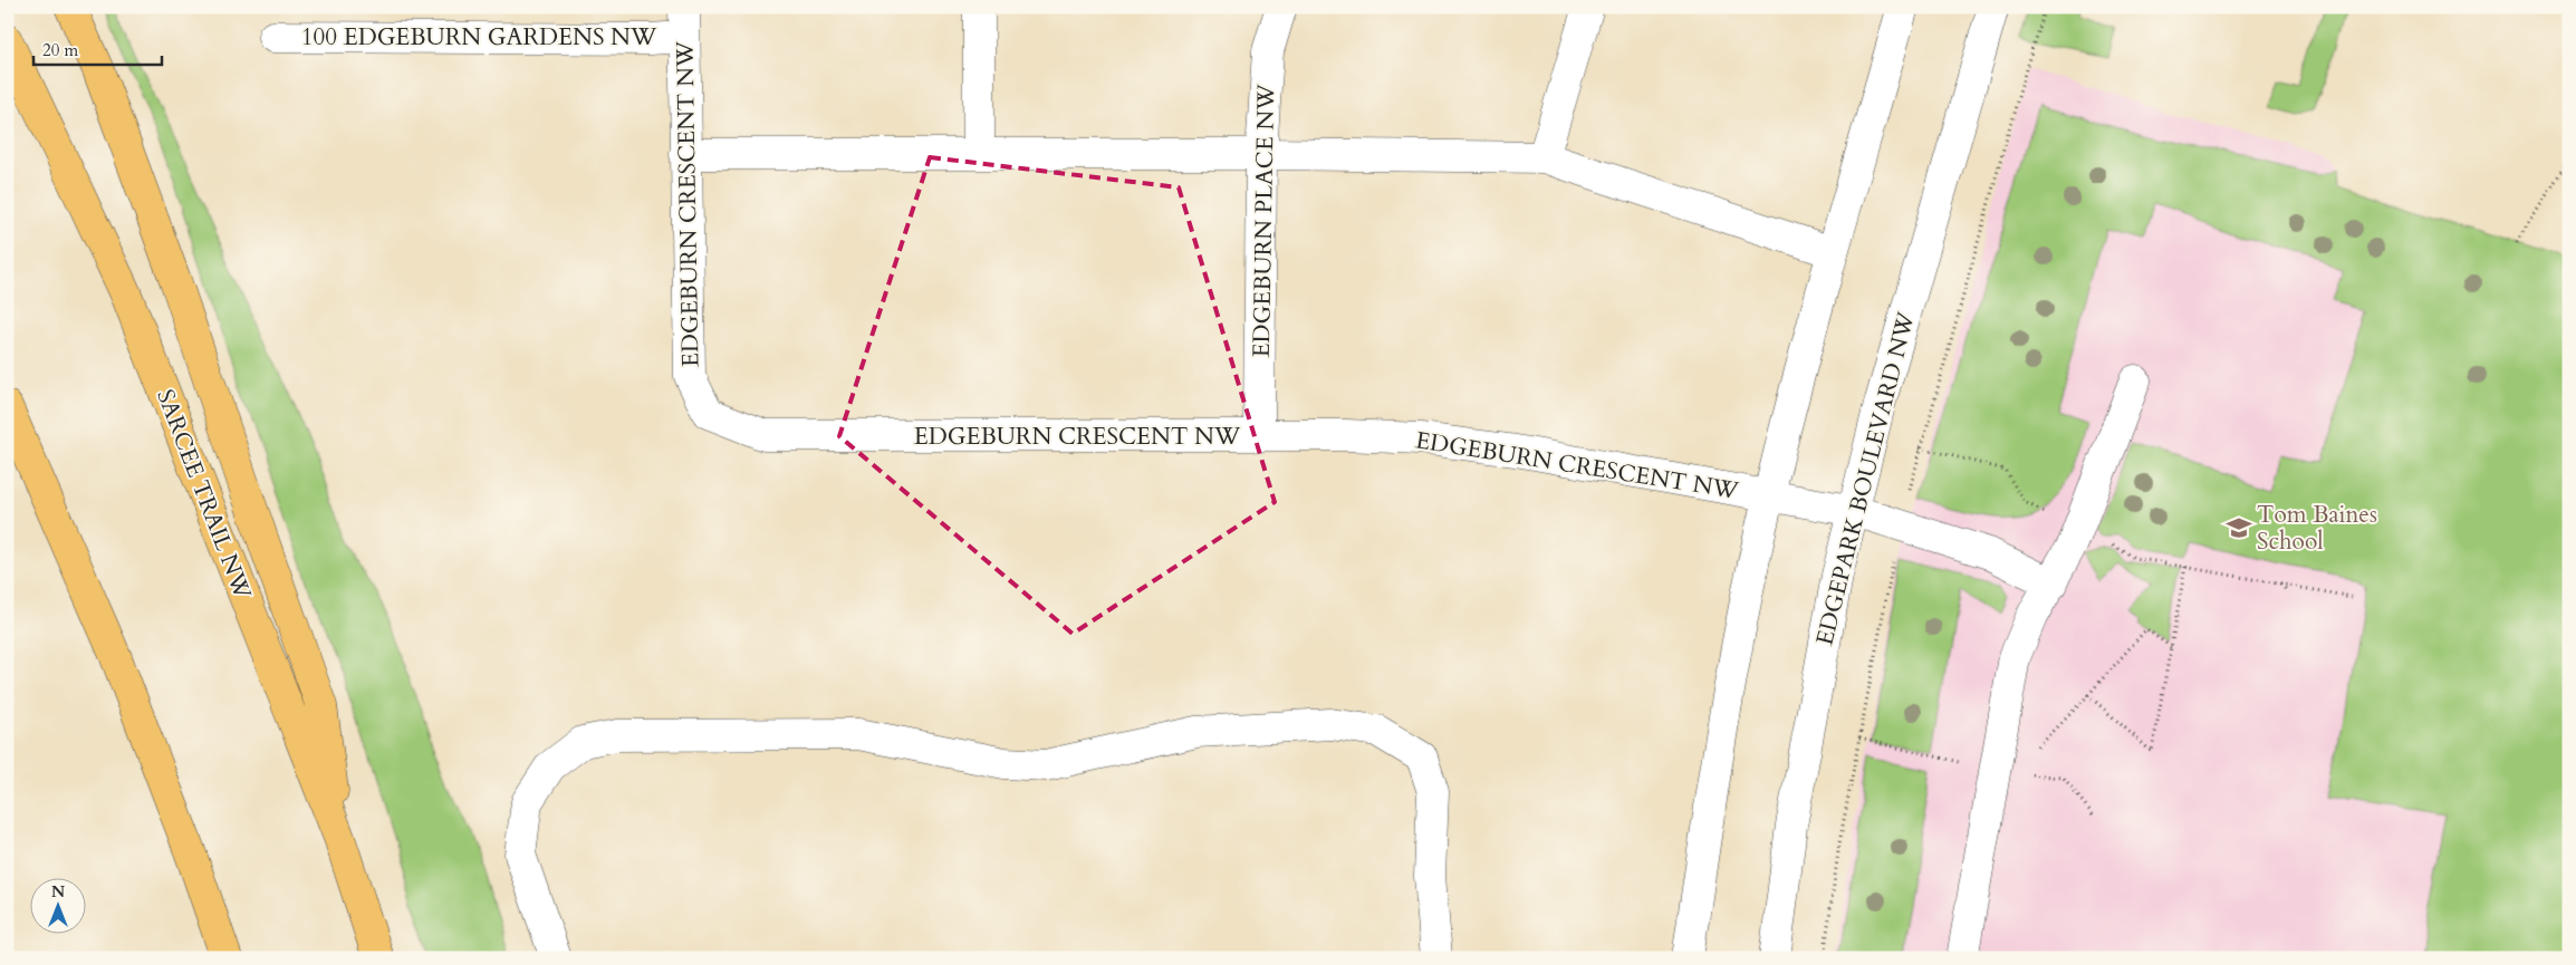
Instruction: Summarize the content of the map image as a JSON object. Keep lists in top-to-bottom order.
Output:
{
  "streets": {
    "main road": ["SARCEE TRAIL NW"],
    "street": [
      "100 EDGEBURN GARDENS NW",
      "EDGEBURN CRESCENT NW",
      "EDGEBURN PLACE NW",
      "EDGEPARK BOULEVARD NW"
    ]
  },
  "crossings": [
    ["100 EDGEBURN GARDENS NW", "EDGEBURN CRESCENT NW"],
    ["EDGEBURN CRESCENT NW", "EDGEBURN PLACE NW"],
    ["EDGEBURN CRESCENT NW", "EDGEPARK BOULEVARD NW"]
  ],
  "places": {
    "school or university": ["Tom Baines School"]
  },
  "scale_bar": "20 m",
  "north": "top"
}
